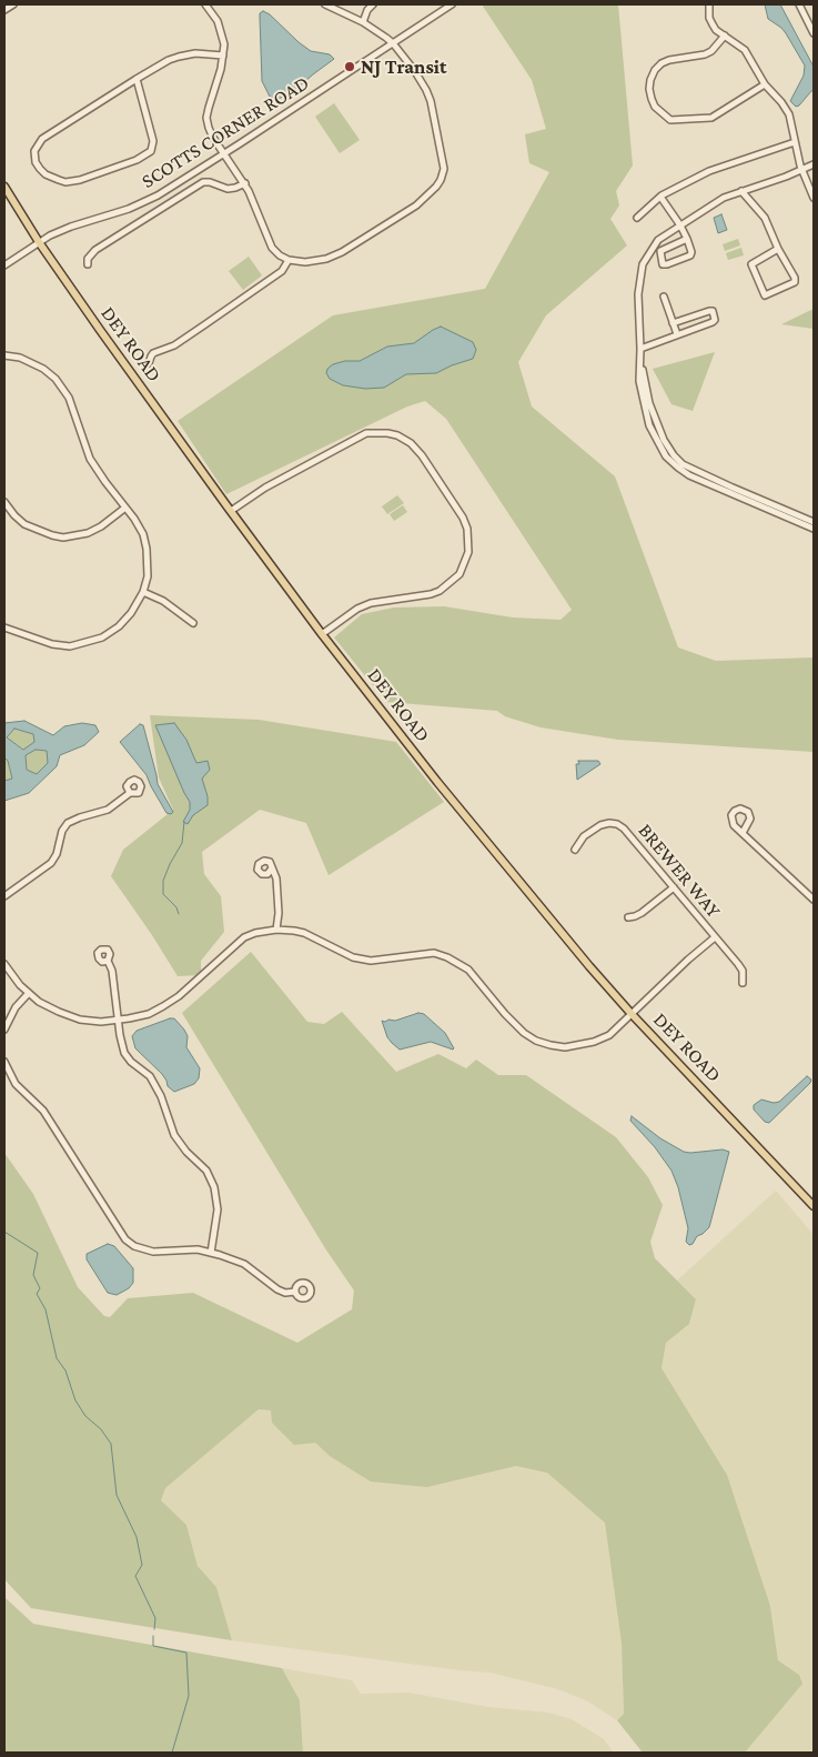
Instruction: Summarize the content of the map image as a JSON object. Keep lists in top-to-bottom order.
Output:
{
  "streets": {
    "main road": ["DEY ROAD"],
    "street": ["SCOTTS CORNER ROAD", "BREWER WAY"]
  },
  "crossings": [
    ["SCOTTS CORNER ROAD", "DEY ROAD"]
  ],
  "places": ["NJ Transit"]
}
